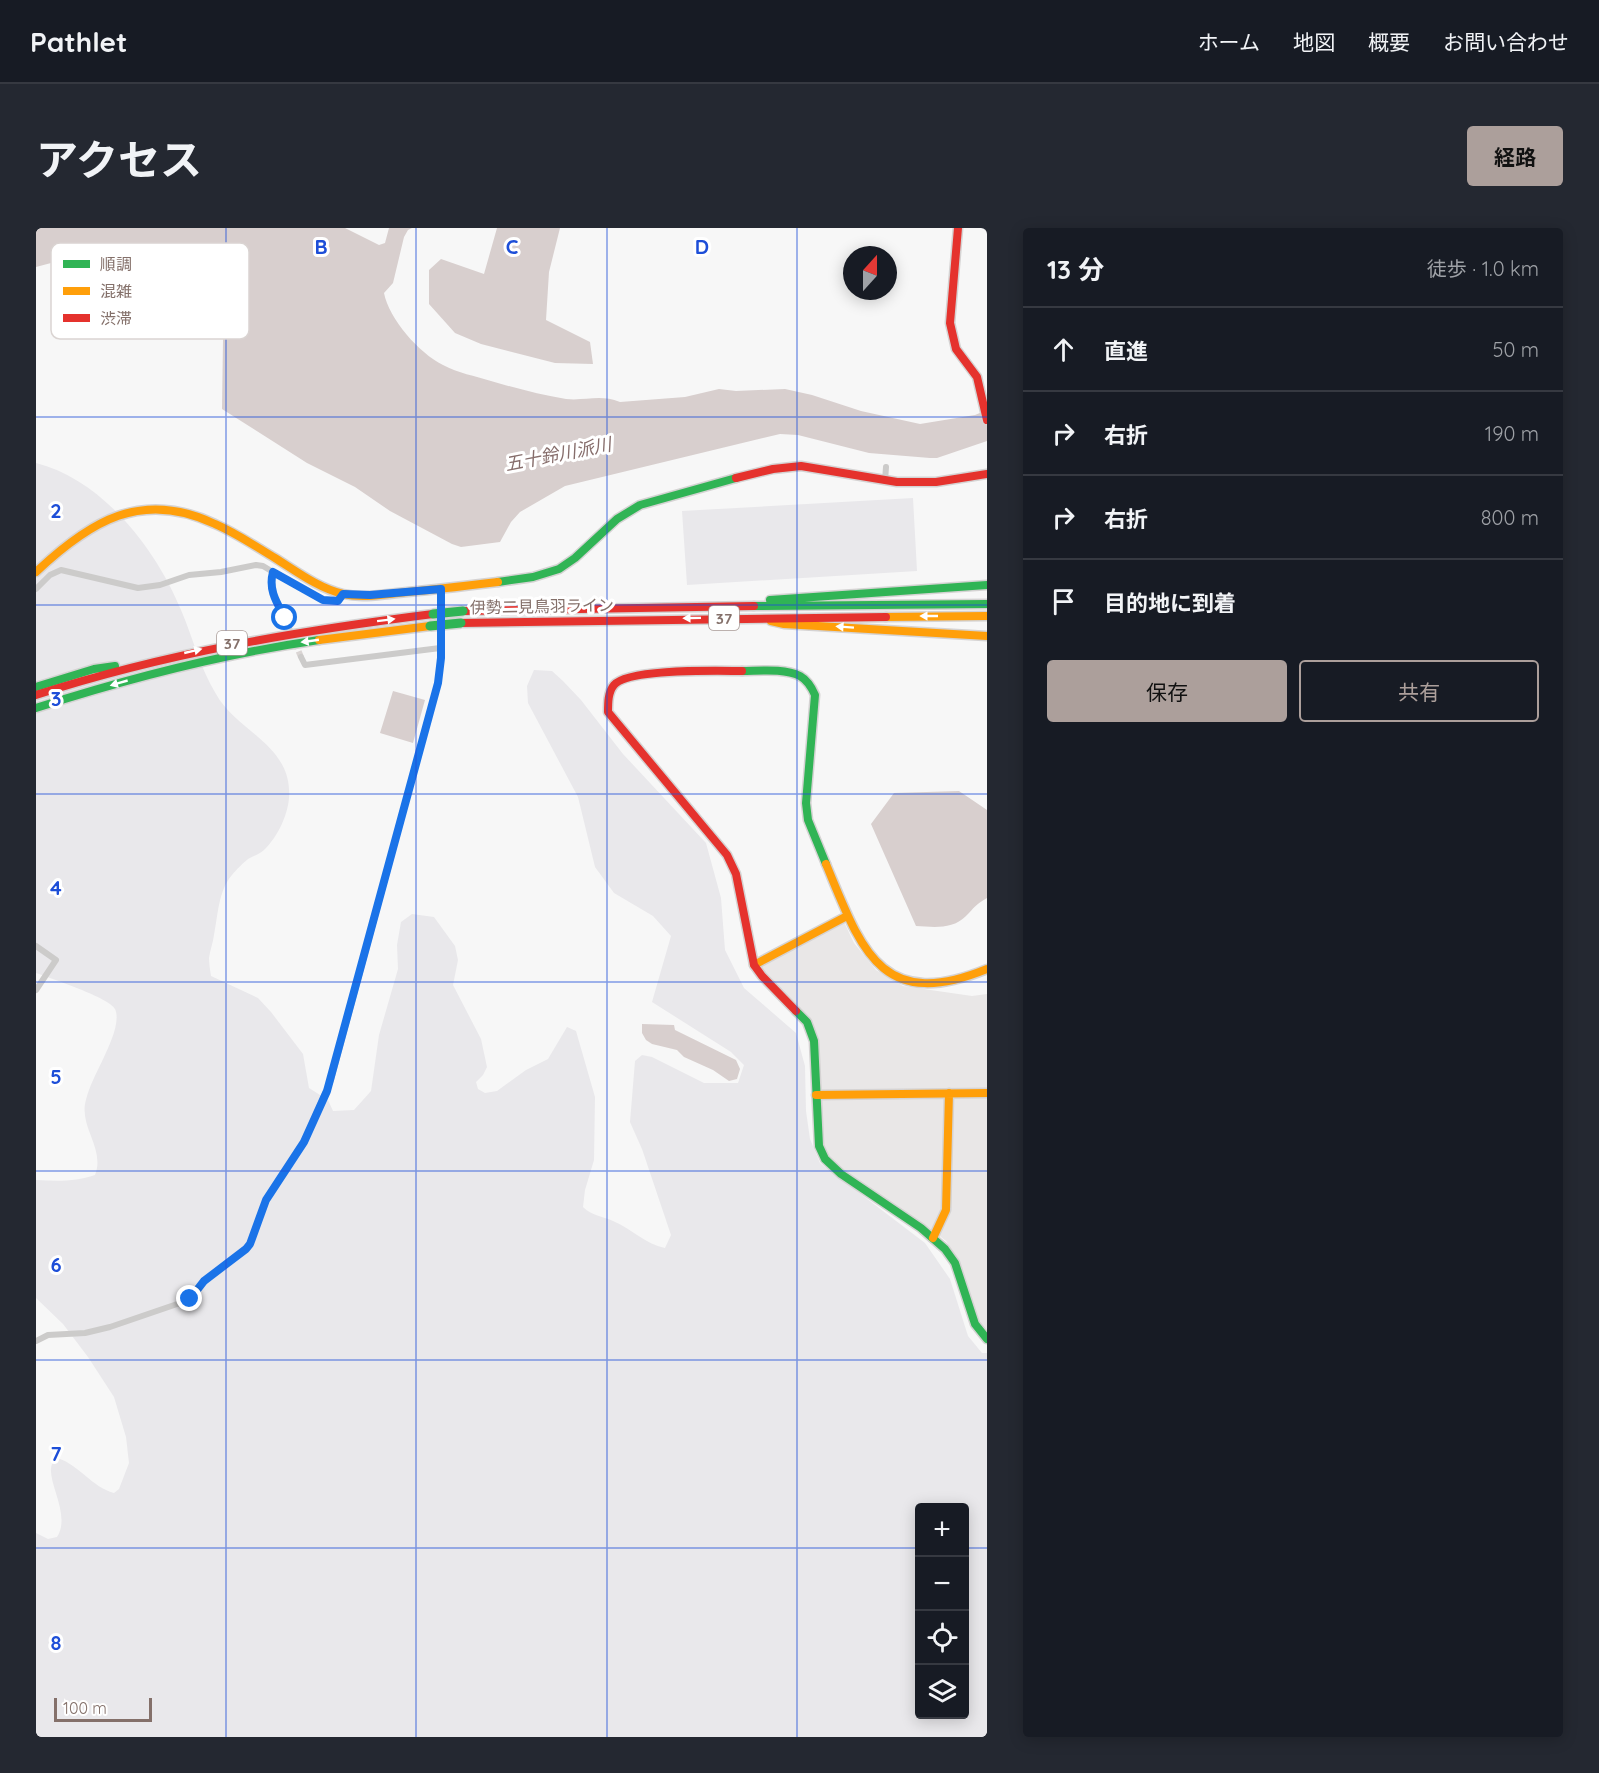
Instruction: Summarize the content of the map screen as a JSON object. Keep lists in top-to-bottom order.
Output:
{
  "streets": {
    "street": ["伊勢二見鳥羽ライン", "37"]
  },
  "water": ["五十鈴川派川"],
  "legend": ["順調", "混雑", "渋滞"],
  "scale_bar": "100 m",
  "north": "top",
  "page": {
    "header": "Pathlet",
    "nav": [
      "ホーム",
      "地図",
      "概要",
      "お問い合わせ"
    ],
    "title": "アクセス",
    "buttons": [
      "経路",
      ["保存", "共有"]
    ],
    "heading": ["13 分", "徒歩 · 1.0 km"],
    "list": [
      ["直進", "50 m"],
      ["右折", "190 m"],
      ["右折", "800 m"],
      "目的地に到着"
    ],
    "map_buttons": ["+", "−"],
    "scale": "100 m"
  },
  "grid": {
    "columns": ["B", "C", "D"],
    "rows": [
      "2",
      "3",
      "4",
      "5",
      "6",
      "7",
      "8"
    ]
  }
}
